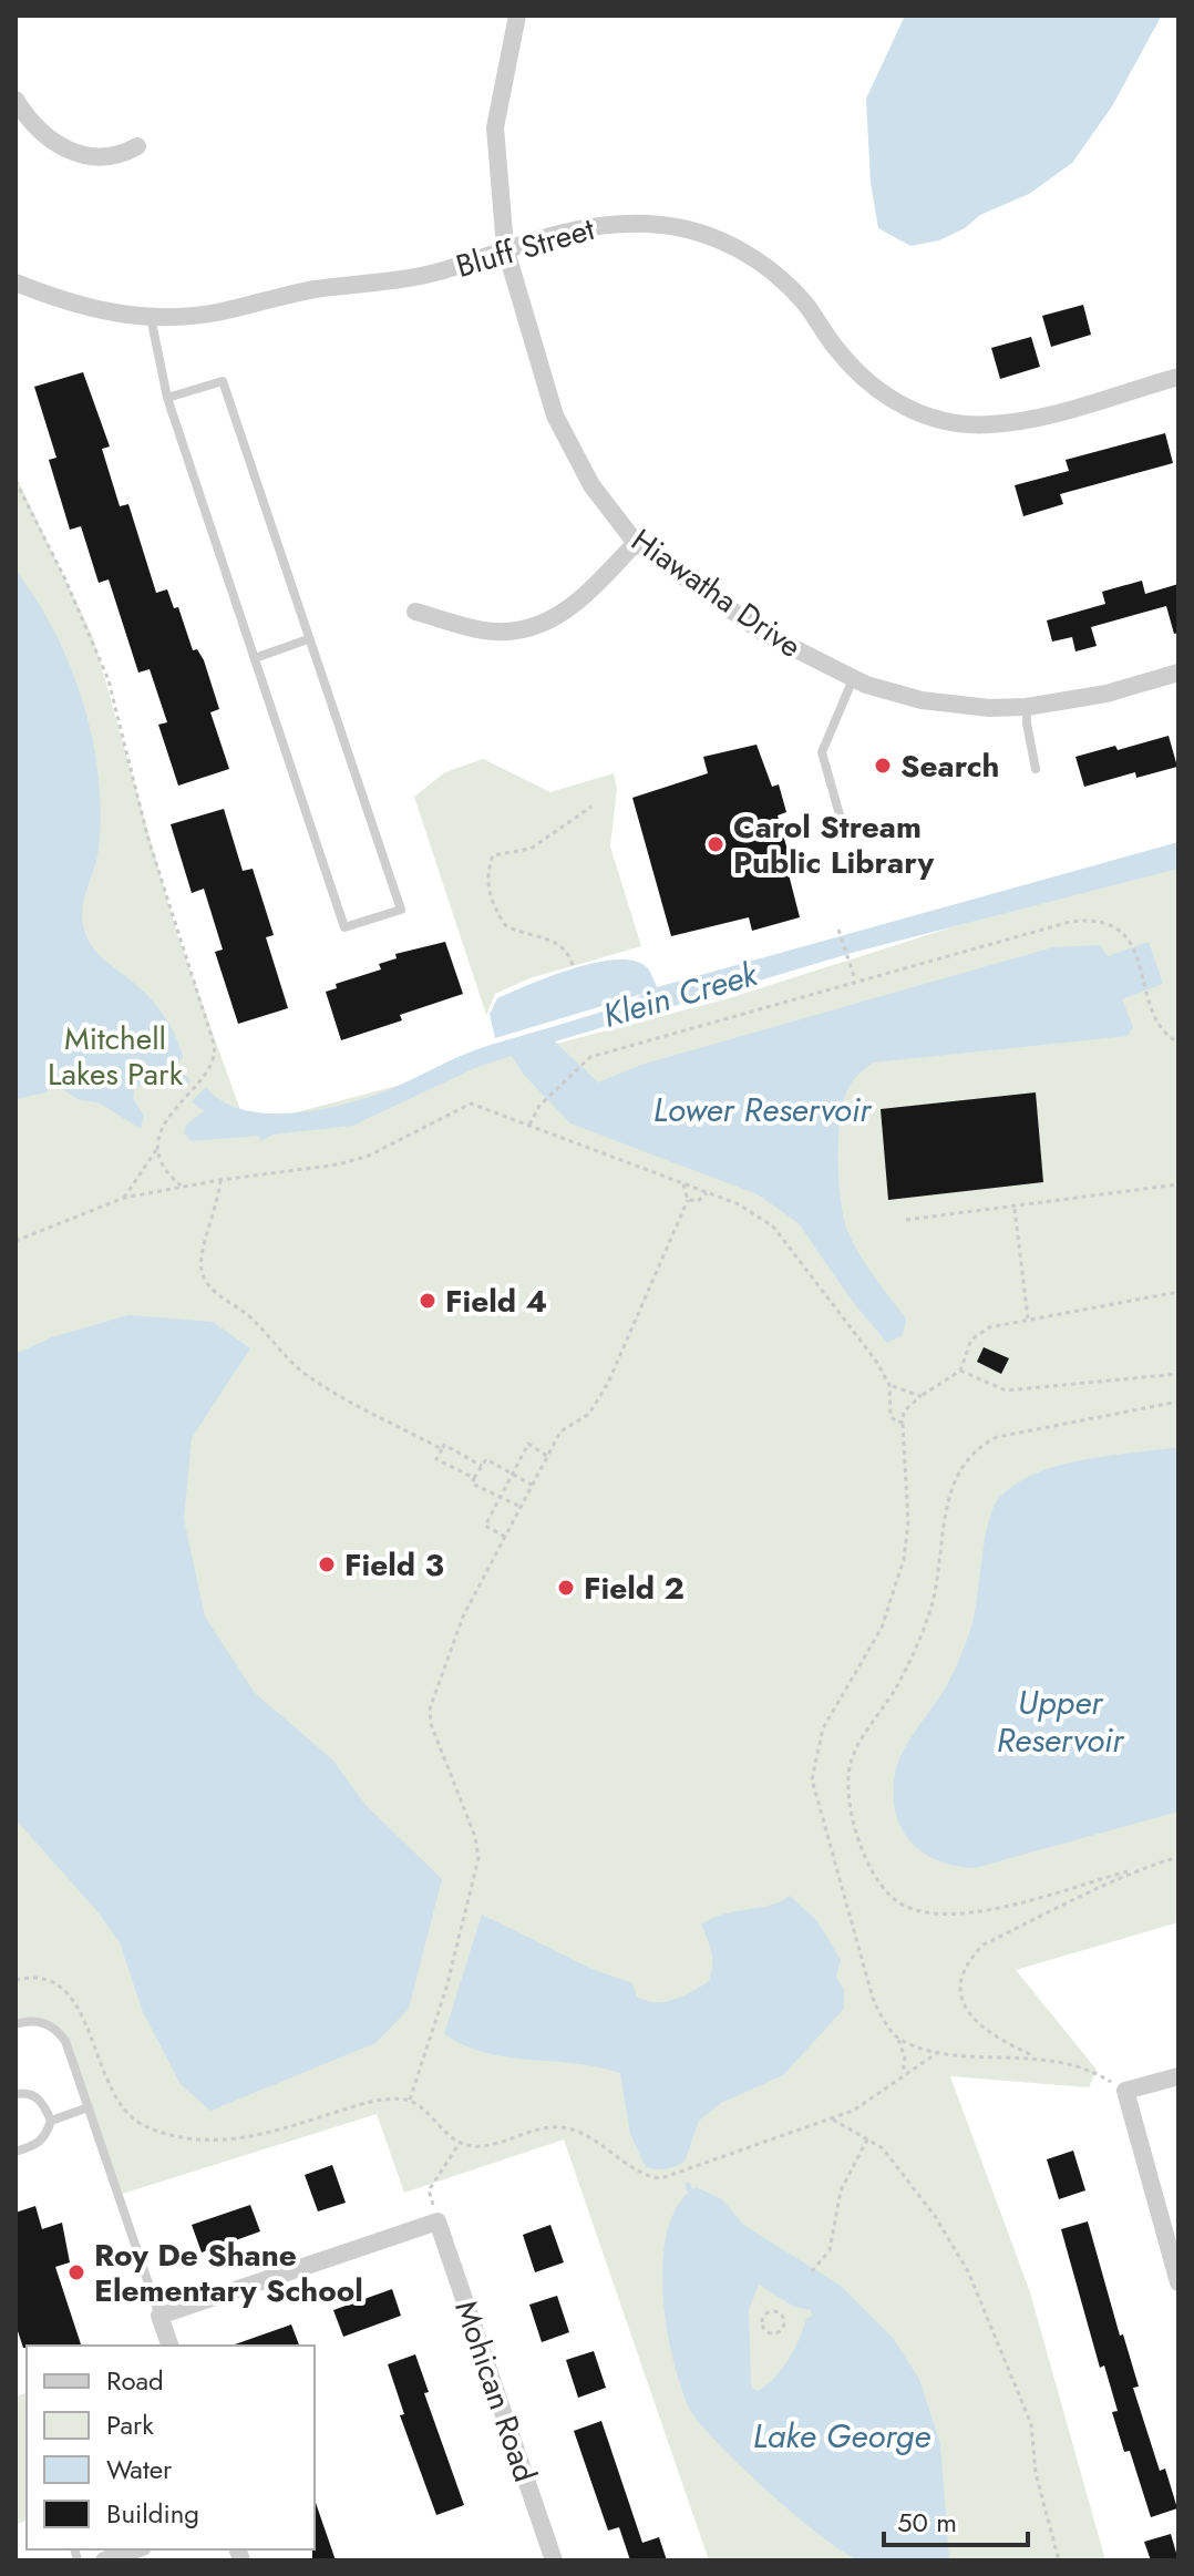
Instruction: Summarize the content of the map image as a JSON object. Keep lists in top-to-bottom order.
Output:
{
  "streets": {
    "street": ["Bluff Street", "Hiawatha Drive", "Mohican Road"]
  },
  "crossings": [
    ["Bluff Street", "Hiawatha Drive"]
  ],
  "water": [
    "Klein Creek",
    "Lower Reservoir",
    "Upper Reservoir",
    "Lake George"
  ],
  "parks": ["Mitchell Lakes Park"],
  "places": [
    "Search",
    "Carol Stream Public Library",
    "Field 4",
    "Field 3",
    "Field 2",
    "Roy De Shane Elementary School"
  ],
  "legend": [
    "Road",
    "Park",
    "Water",
    "Building"
  ],
  "scale_bar": "50 m"
}
